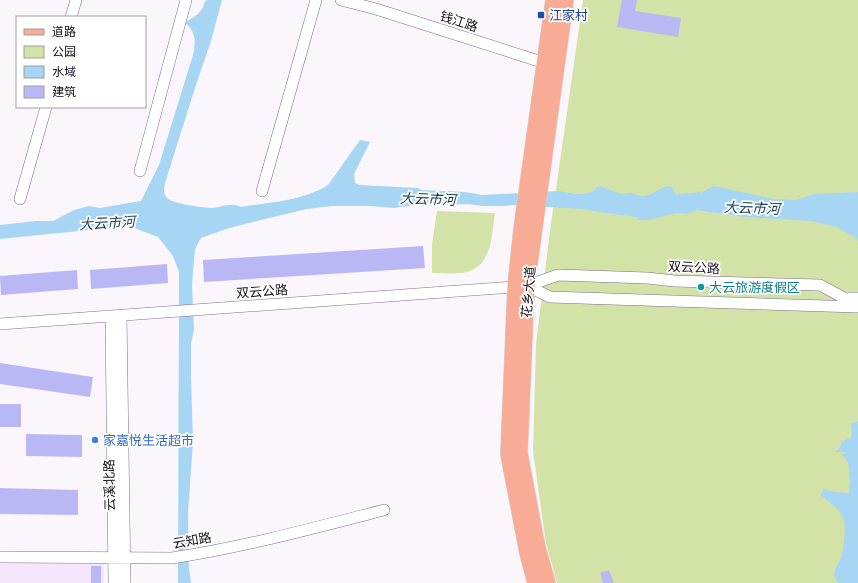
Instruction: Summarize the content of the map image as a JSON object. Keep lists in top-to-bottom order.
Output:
{
  "streets": {
    "main road": ["花乡大道"],
    "street": [
      "钱江路",
      "双云公路",
      "云溪北路",
      "云知路"
    ]
  },
  "crossings": [
    ["钱江路", "花乡大道"],
    ["双云公路", "花乡大道"],
    ["双云公路", "云溪北路"],
    ["云溪北路", "云知路"]
  ],
  "water": ["大云市河"],
  "places": {
    "transit": ["江家村"],
    "other": ["大云旅游度假区", "家嘉悦生活超市"]
  },
  "legend": [
    "道路",
    "公园",
    "水域",
    "建筑"
  ]
}
